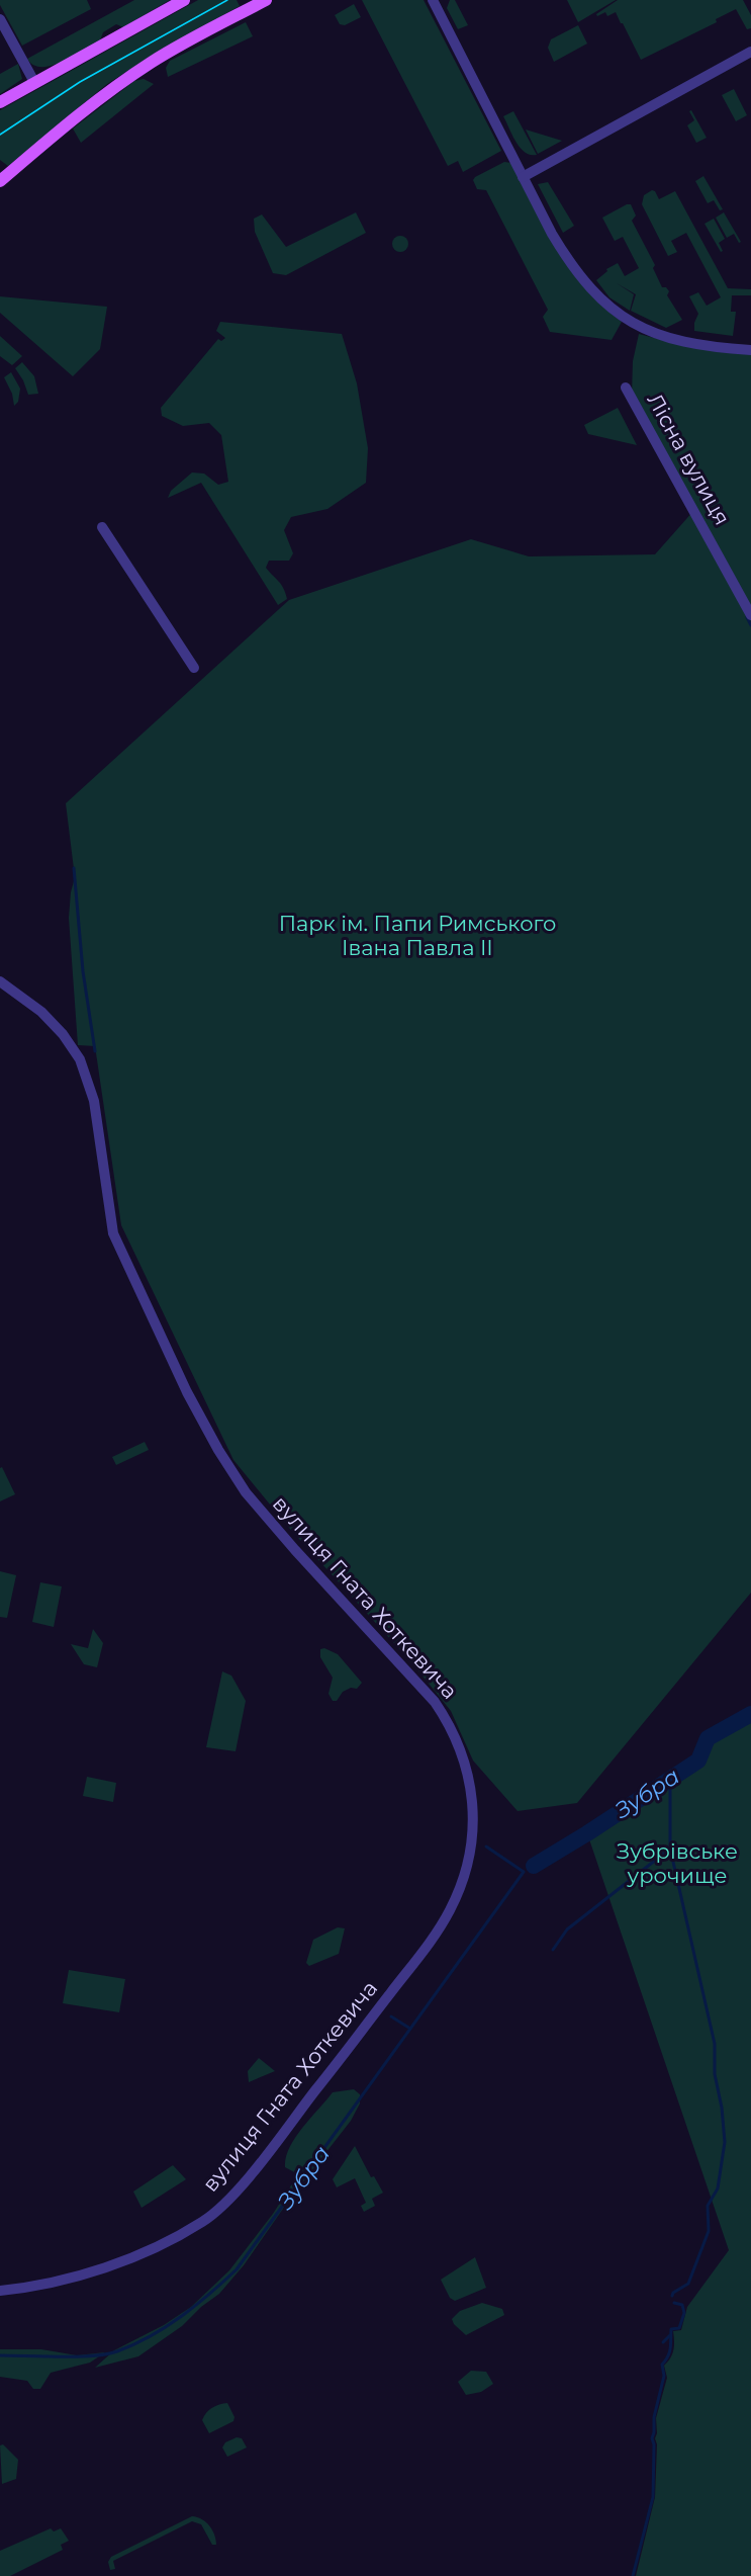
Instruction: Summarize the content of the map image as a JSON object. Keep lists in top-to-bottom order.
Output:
{
  "streets": {
    "street": ["Лісна вулиця", "вулиця Гната Хоткевича"]
  },
  "water": ["Зубра"],
  "parks": ["Парк ім. Папи Римського Івана Павла ІІ", "Зубрівське урочище"]
}
